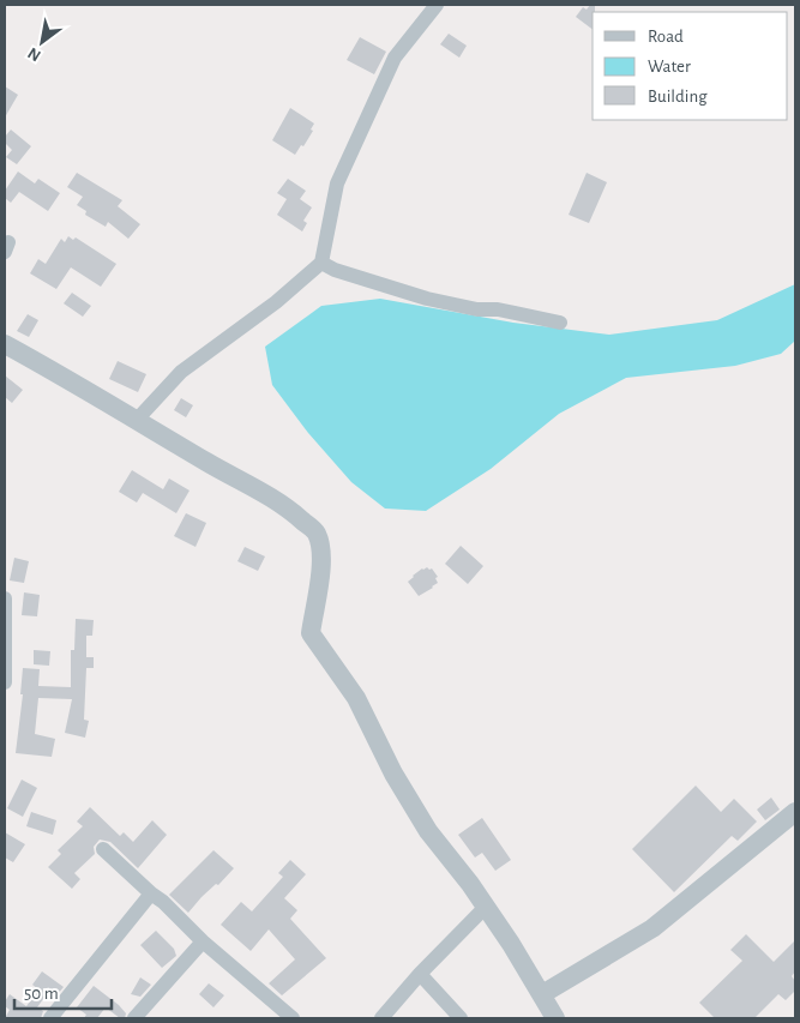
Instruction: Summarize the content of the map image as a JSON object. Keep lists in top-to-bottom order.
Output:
{
  "legend": ["Road", "Water", "Building"],
  "scale_bar": "50 m",
  "north": "bottom left"
}
